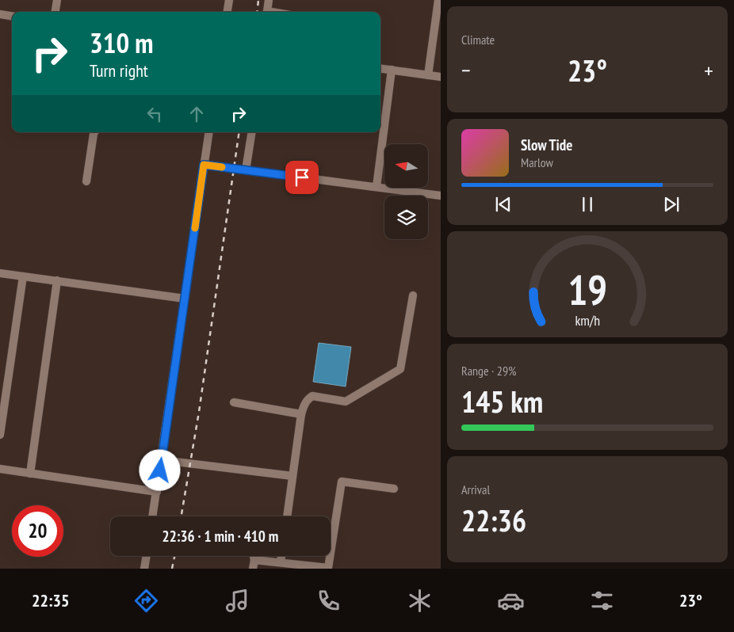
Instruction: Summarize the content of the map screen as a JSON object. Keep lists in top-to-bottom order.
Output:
{
  "north": "left",
  "page": {
    "tile": [
      "Climate",
      ["Range · 29%", "145 km"],
      ["Arrival", "22:36"]
    ],
    "turn": ["310 m", "Turn right"],
    "heat": ["−", "23°", "+"],
    "song": ["Slow Tide", "Marlow"],
    "limit": "20",
    "trip": "22:36 · 1 min · 410 m",
    "tabs": ["22:35", "23°"],
    "gauge": ["19", "km/h"]
  }
}
